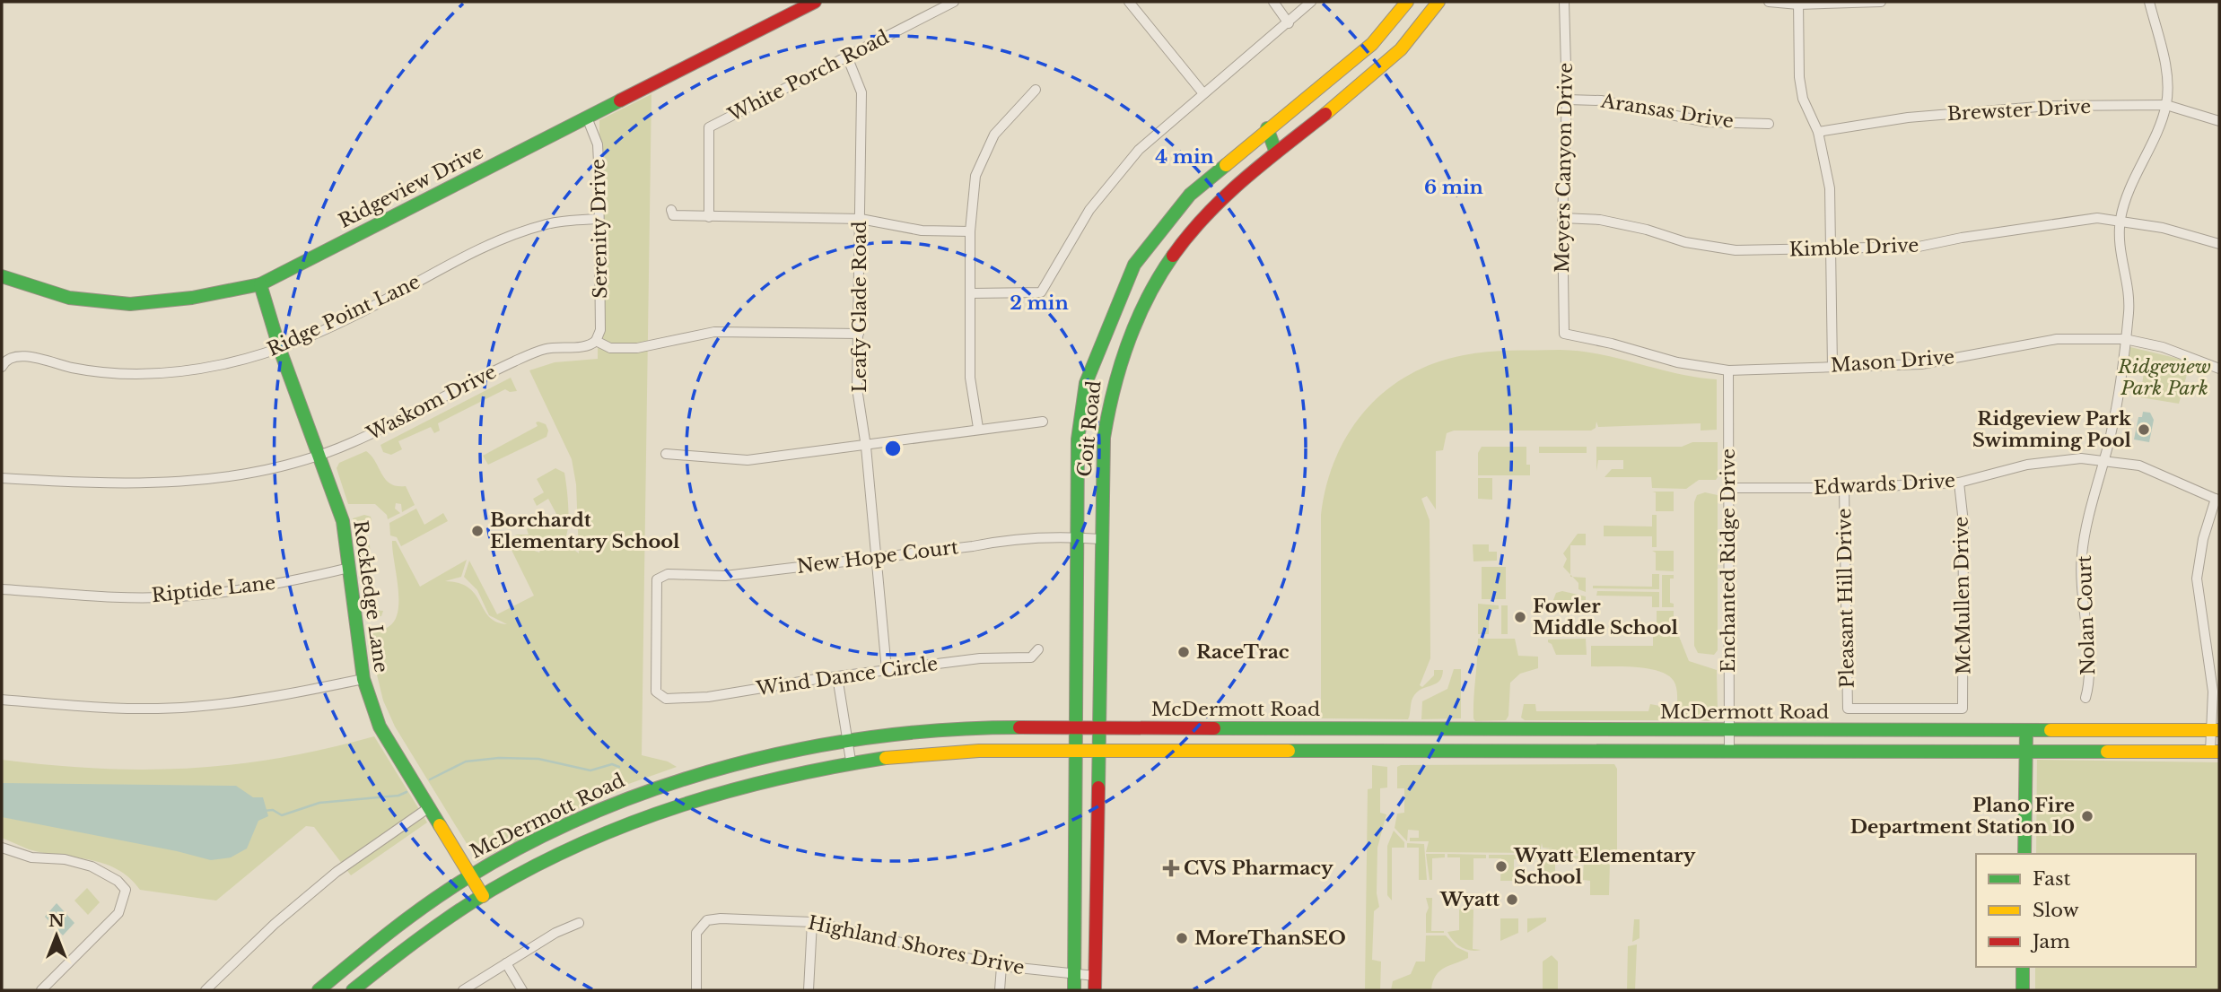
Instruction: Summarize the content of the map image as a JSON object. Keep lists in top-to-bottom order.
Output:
{
  "streets": {
    "main road": [
      "Ridgeview Drive",
      "Coit Road",
      "Rockledge Lane",
      "McDermott Road"
    ],
    "street": [
      "White Porch Road",
      "Brewster Drive",
      "Aransas Drive",
      "Meyers Canyon Drive",
      "Serenity Drive",
      "Kimble Drive",
      "Leafy Glade Road",
      "Ridge Point Lane",
      "Mason Drive",
      "Waskom Drive",
      "Edwards Drive",
      "New Hope Court",
      "Enchanted Ridge Drive",
      "Riptide Lane",
      "McMullen Drive",
      "Pleasant Hill Drive",
      "Nolan Court",
      "Wind Dance Circle",
      "Highland Shores Drive"
    ]
  },
  "crossings": [
    ["White Porch Road", "Leafy Glade Road"],
    ["Brewster Drive", "Nolan Court"],
    ["Aransas Drive", "Meyers Canyon Drive"],
    ["Meyers Canyon Drive", "Kimble Drive"],
    ["Meyers Canyon Drive", "Mason Drive"],
    ["Ridgeview Drive", "Serenity Drive"],
    ["Ridgeview Drive", "Rockledge Lane"],
    ["Serenity Drive", "Ridge Point Lane"],
    ["Serenity Drive", "Waskom Drive"],
    ["Kimble Drive", "Nolan Court"],
    ["Leafy Glade Road", "Waskom Drive"],
    ["Leafy Glade Road", "New Hope Court"],
    ["Leafy Glade Road", "Wind Dance Circle"],
    ["Ridge Point Lane", "Rockledge Lane"],
    ["Mason Drive", "Enchanted Ridge Drive"],
    ["Mason Drive", "Nolan Court"],
    ["Waskom Drive", "Rockledge Lane"],
    ["Coit Road", "New Hope Court"],
    ["Coit Road", "McDermott Road"],
    ["Coit Road", "Highland Shores Drive"],
    ["Edwards Drive", "Enchanted Ridge Drive"],
    ["Edwards Drive", "McMullen Drive"],
    ["Edwards Drive", "Pleasant Hill Drive"],
    ["Edwards Drive", "Nolan Court"],
    ["New Hope Court", "Wind Dance Circle"],
    ["Enchanted Ridge Drive", "McDermott Road"],
    ["Riptide Lane", "Rockledge Lane"],
    ["McMullen Drive", "Pleasant Hill Drive"],
    ["Rockledge Lane", "McDermott Road"]
  ],
  "parks": ["Ridgeview Park Park"],
  "places": {
    "other": [
      "Ridgeview Park Swimming Pool",
      "Borchardt Elementary School",
      "Fowler Middle School",
      "RaceTrac",
      "Plano Fire Department Station 10",
      "Wyatt Elementary School",
      "Wyatt",
      "MoreThanSEO"
    ],
    "health": ["CVS Pharmacy"]
  },
  "legend": ["Fast", "Slow", "Jam"],
  "north": "top",
  "rings": ["4 min", "6 min", "2 min"]
}
